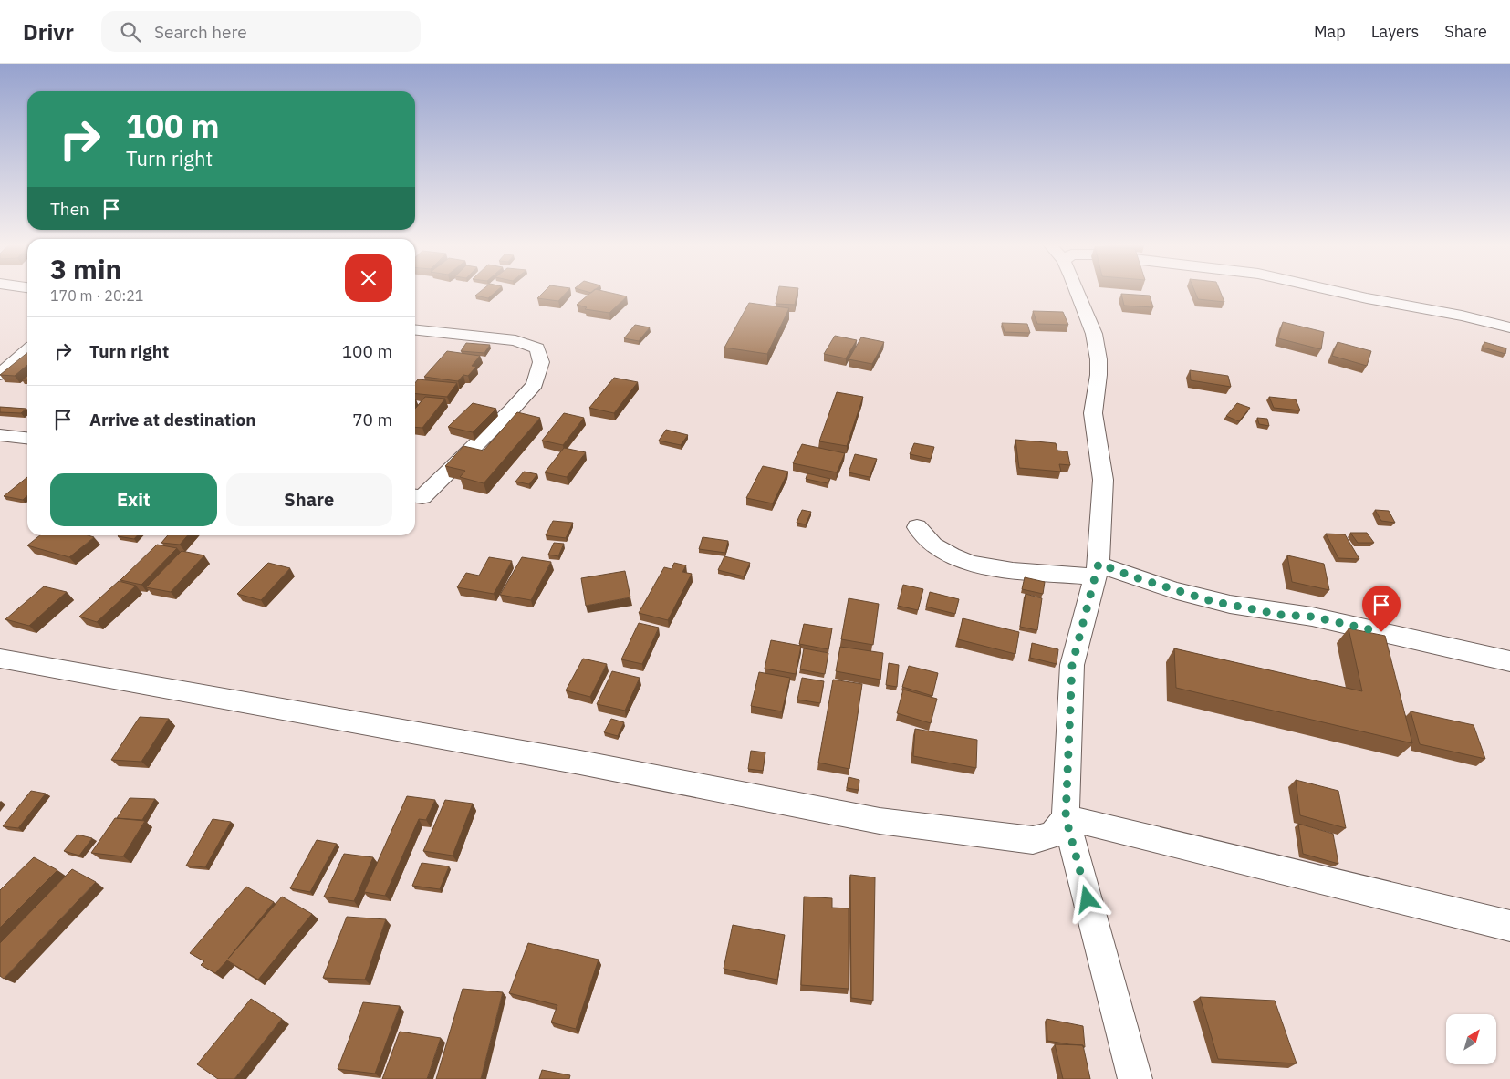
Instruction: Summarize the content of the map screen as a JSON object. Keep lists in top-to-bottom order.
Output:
{
  "north": "top right",
  "page": {
    "header": "Drivr",
    "search": "Search here",
    "nav": ["Map", "Layers", "Share"],
    "turn": ["100 m", "Turn right"],
    "then": "Then",
    "heading": ["3 min", "170 m · 20:21"],
    "list": [
      {
        "name": "Turn right",
        "value": "100 m"
      },
      {
        "name": "Arrive at destination",
        "value": "70 m"
      }
    ],
    "buttons": ["Exit", "Share"]
  }
}
